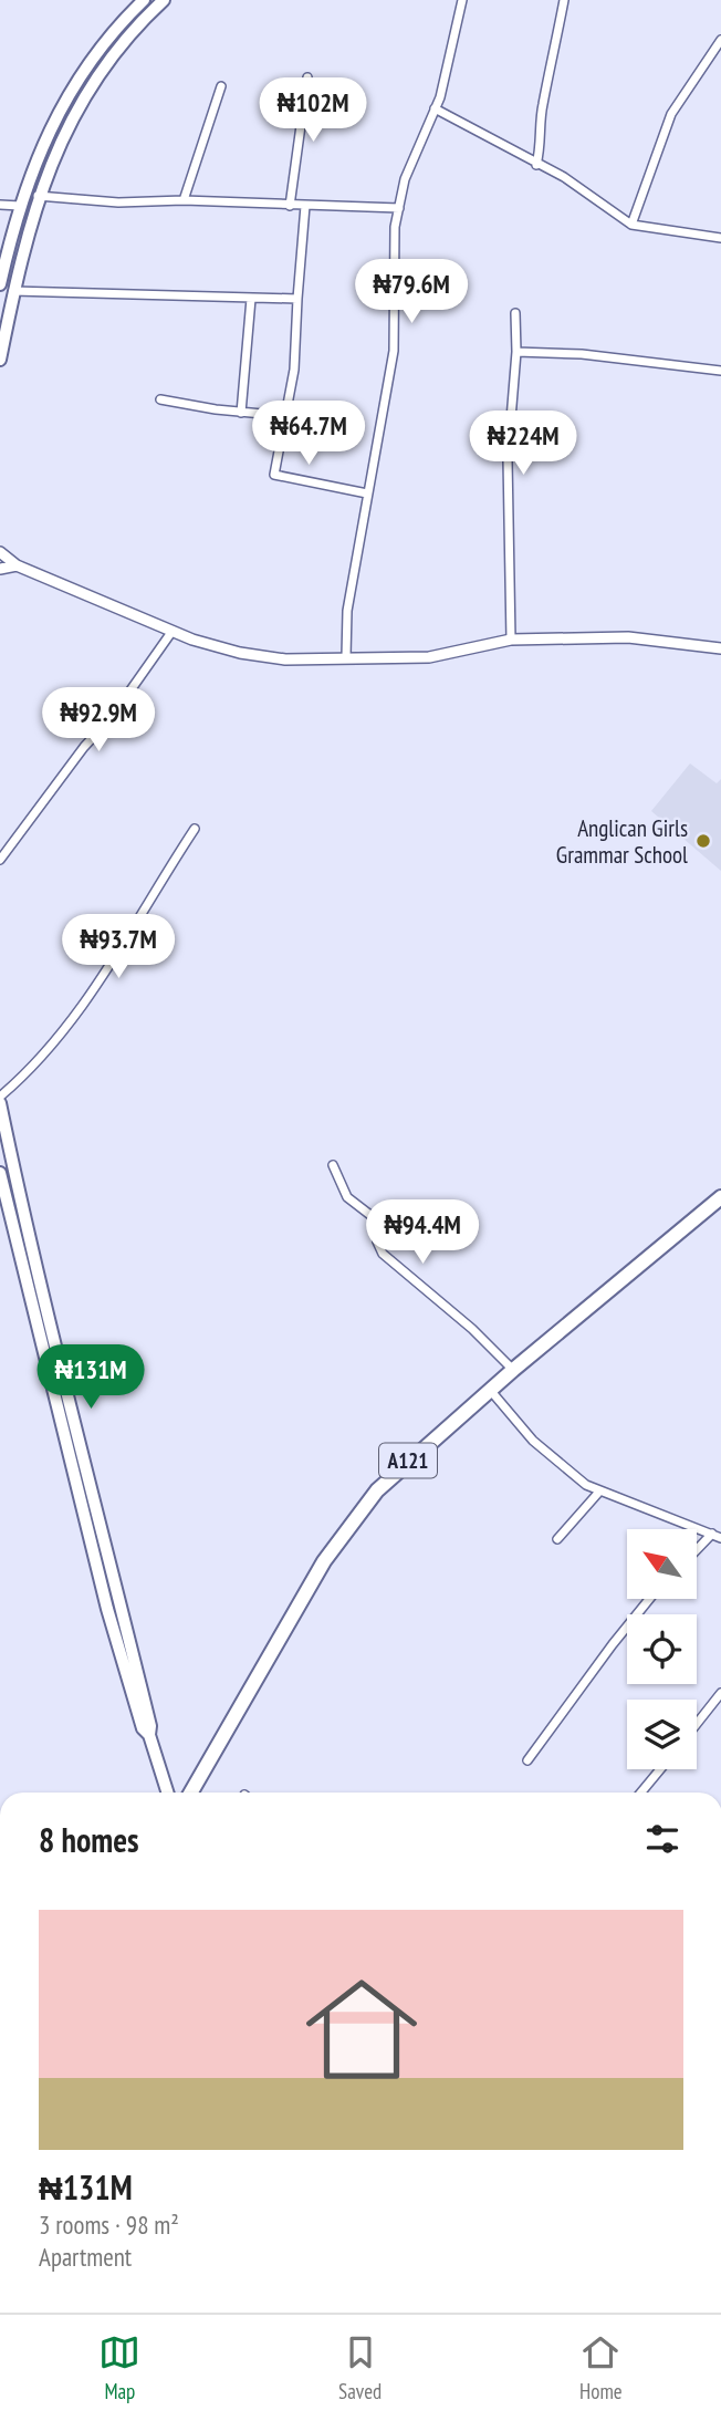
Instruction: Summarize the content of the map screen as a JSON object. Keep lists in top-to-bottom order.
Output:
{
  "streets": {
    "main road": ["A121"]
  },
  "places": ["Anglican Girls Grammar School"],
  "north": "top left",
  "page": {
    "price": [
      "₦102M",
      "₦79.6M",
      "₦64.7M",
      "₦224M",
      "₦92.9M",
      "₦93.7M",
      "₦94.4M",
      "₦131M"
    ],
    "heading": "8 homes",
    "list": [
      {
        "name": "₦131M",
        "note": "3 rooms · 98 m² · Apartment"
      }
    ],
    "tabs": ["Map", "Saved", "Home"]
  }
}
